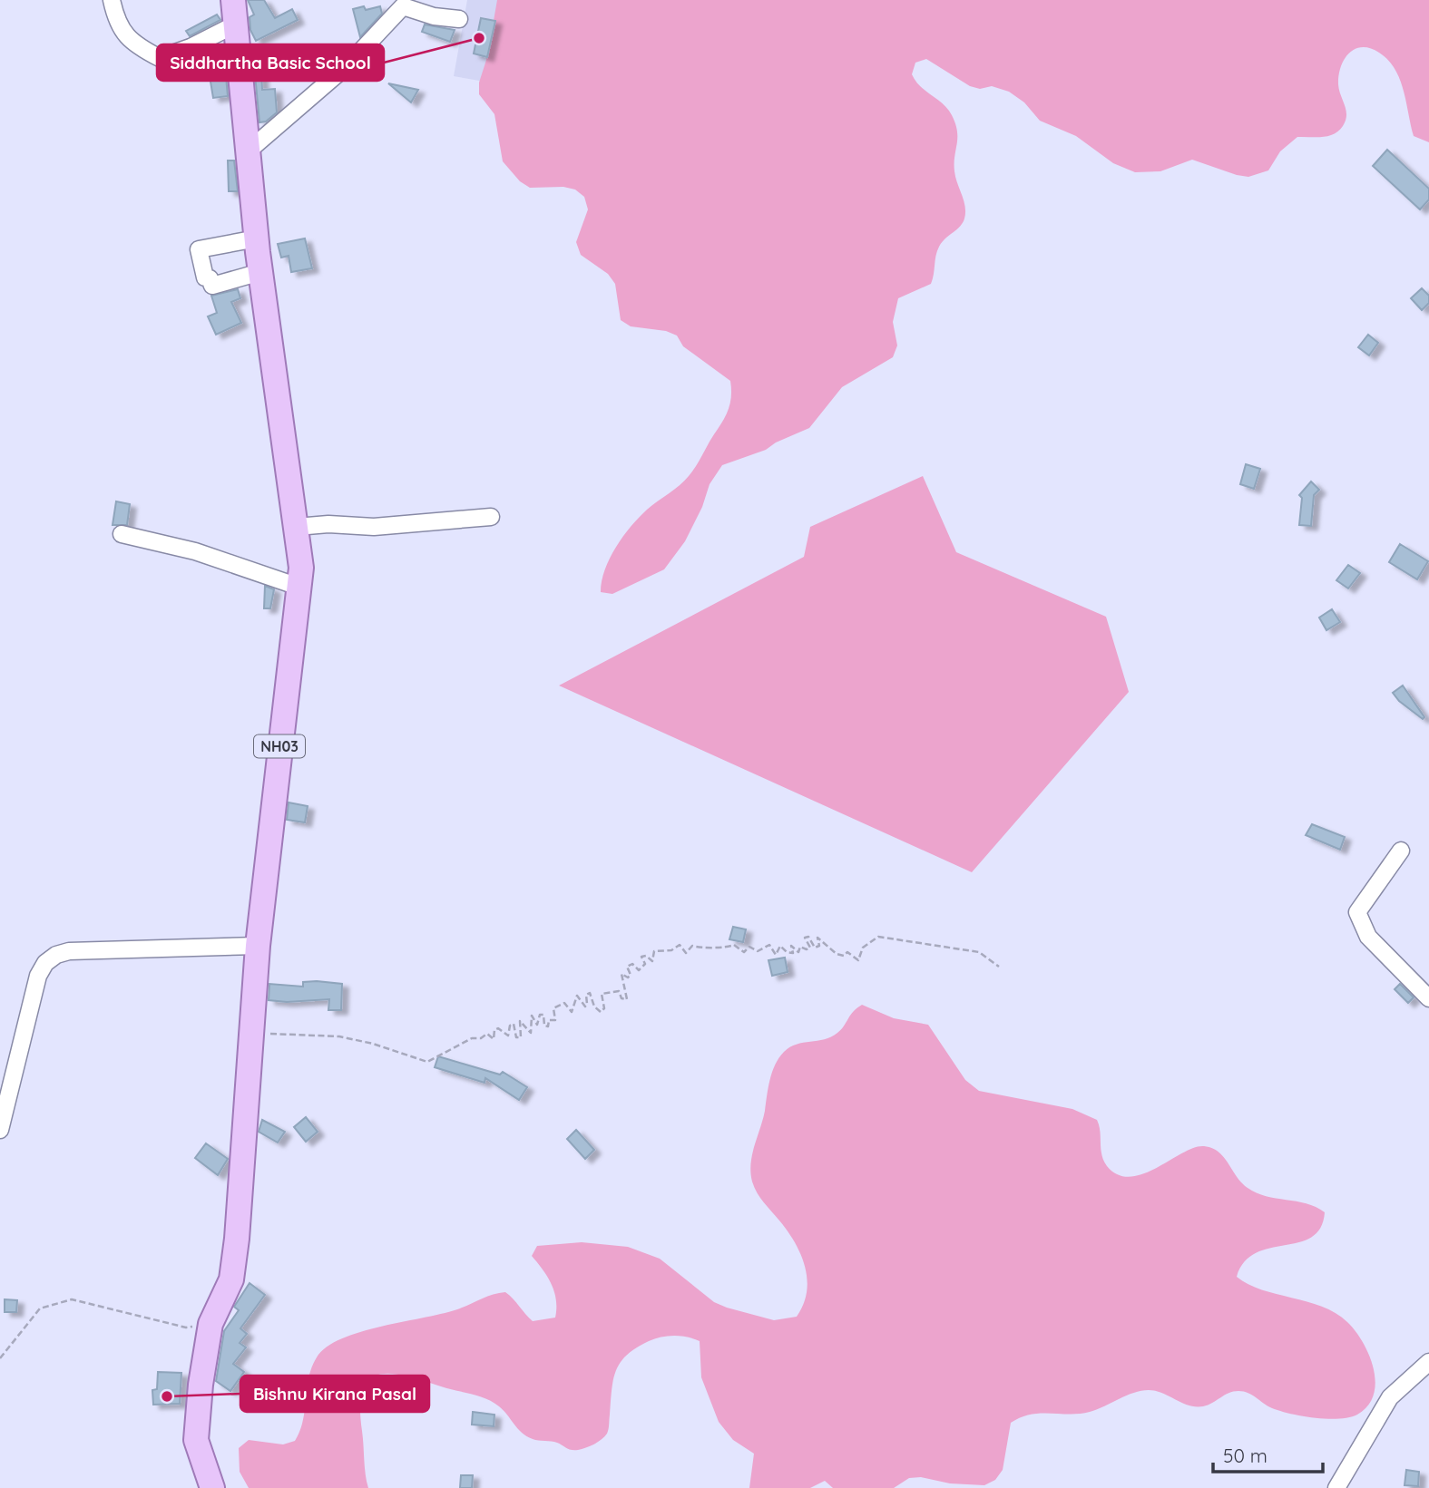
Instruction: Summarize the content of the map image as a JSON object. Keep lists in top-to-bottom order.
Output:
{
  "streets": {
    "main road": ["NH03"]
  },
  "places": ["Siddhartha Basic School", "Bishnu Kirana Pasal"],
  "scale_bar": "50 m"
}
